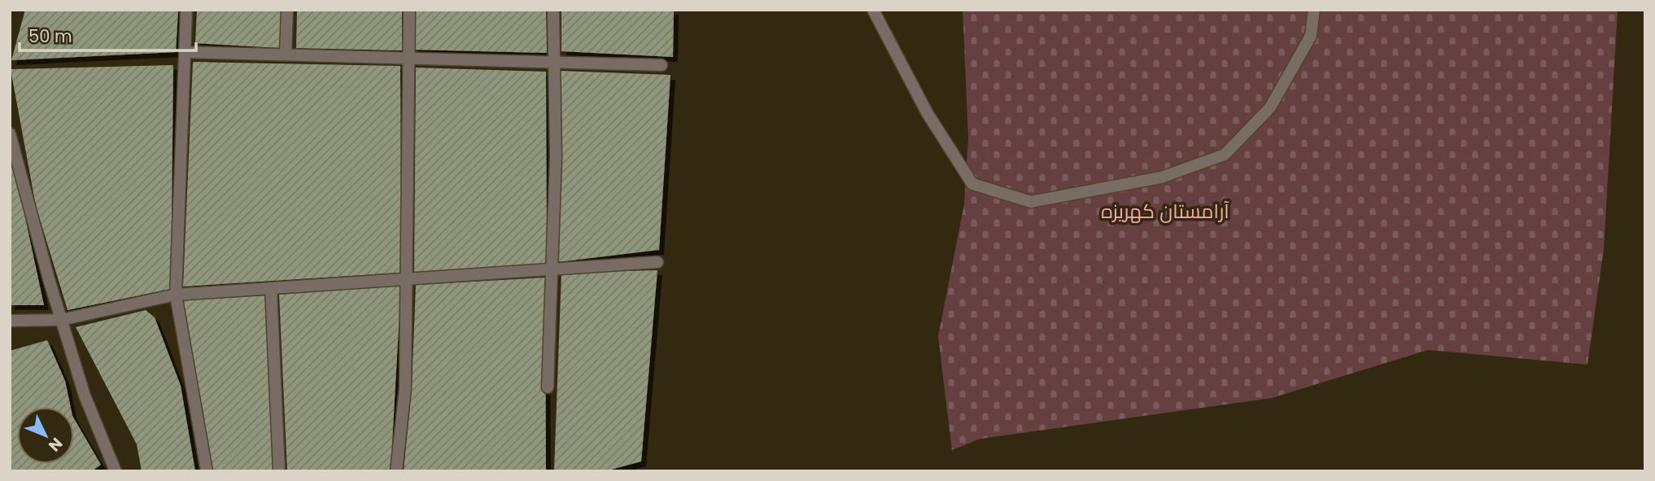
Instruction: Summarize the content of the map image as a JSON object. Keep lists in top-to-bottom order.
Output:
{
  "parks": ["آرامستان کهریزه"],
  "scale_bar": "50 m",
  "north": "bottom right"
}
